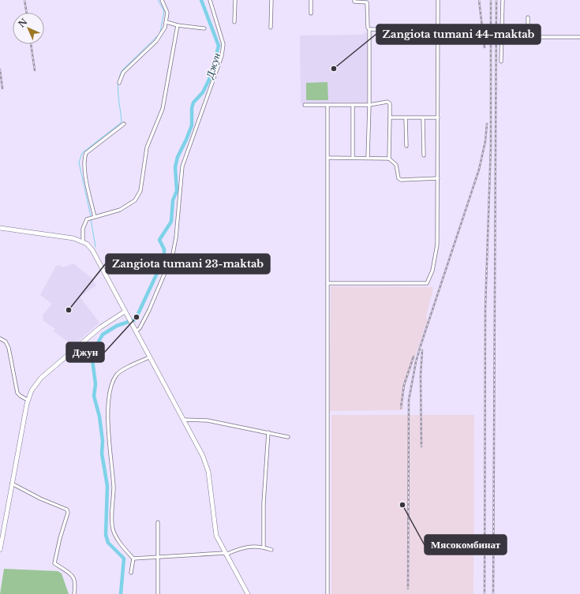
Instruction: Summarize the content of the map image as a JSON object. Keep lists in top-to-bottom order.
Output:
{
  "water": ["Джун"],
  "places": [
    "Zangiota tumani 44-maktab",
    "Zangiota tumani 23-maktab",
    "Джун",
    "Мясокомбинат"
  ],
  "north": "top left"
}
